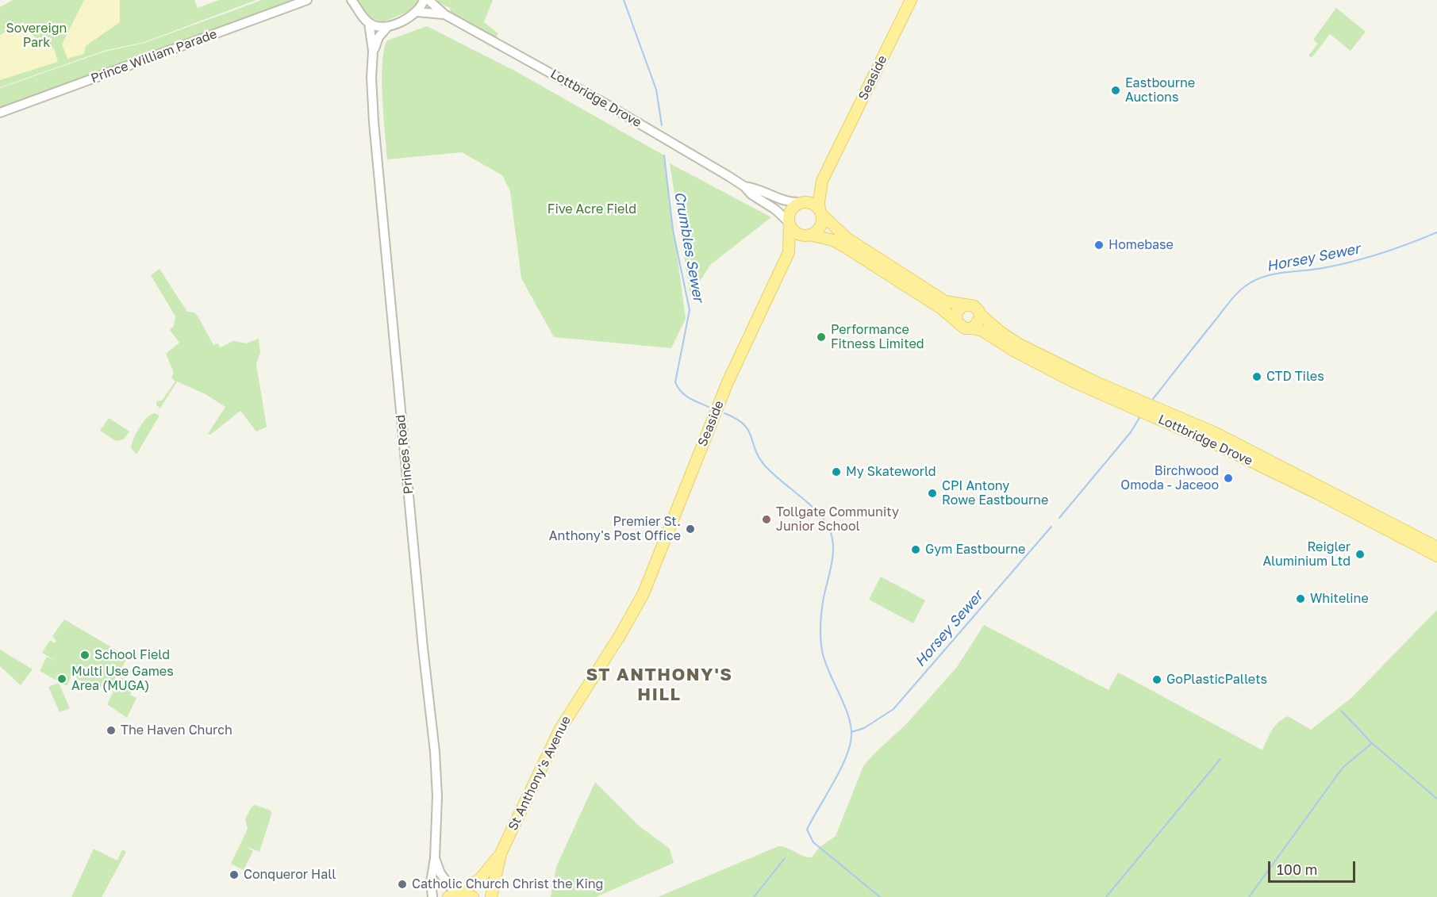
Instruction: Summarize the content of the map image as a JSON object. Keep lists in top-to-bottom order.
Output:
{
  "streets": {
    "main road": ["Seaside", "Lottbridge Drove", "St Anthony's Avenue"],
    "street": ["Prince William Parade", "Princes Road"]
  },
  "crossings": [
    ["Seaside", "Lottbridge Drove"],
    ["Seaside", "St Anthony's Avenue"],
    ["Princes Road", "St Anthony's Avenue"]
  ],
  "districts": ["ST ANTHONY'S HILL"],
  "water": ["Crumbles Sewer", "Horsey Sewer"],
  "parks": ["Sovereign Park", "Five Acre Field"],
  "places": [
    "Eastbourne Auctions",
    "Homebase",
    "Performance Fitness Limited",
    "CTD Tiles",
    "My Skateworld",
    "Birchwood Omoda - Jaceoo",
    "CPI Antony Rowe Eastbourne",
    "Tollgate Community Junior School",
    "Premier St. Anthony's Post Office",
    "Gym Eastbourne",
    "Reigler Aluminium Ltd",
    "Whiteline",
    "School Field",
    "Multi Use Games Area (MUGA)",
    "GoPlasticPallets",
    "The Haven Church",
    "Conqueror Hall",
    "Catholic Church Christ the King"
  ],
  "scale_bar": "100 m"
}
